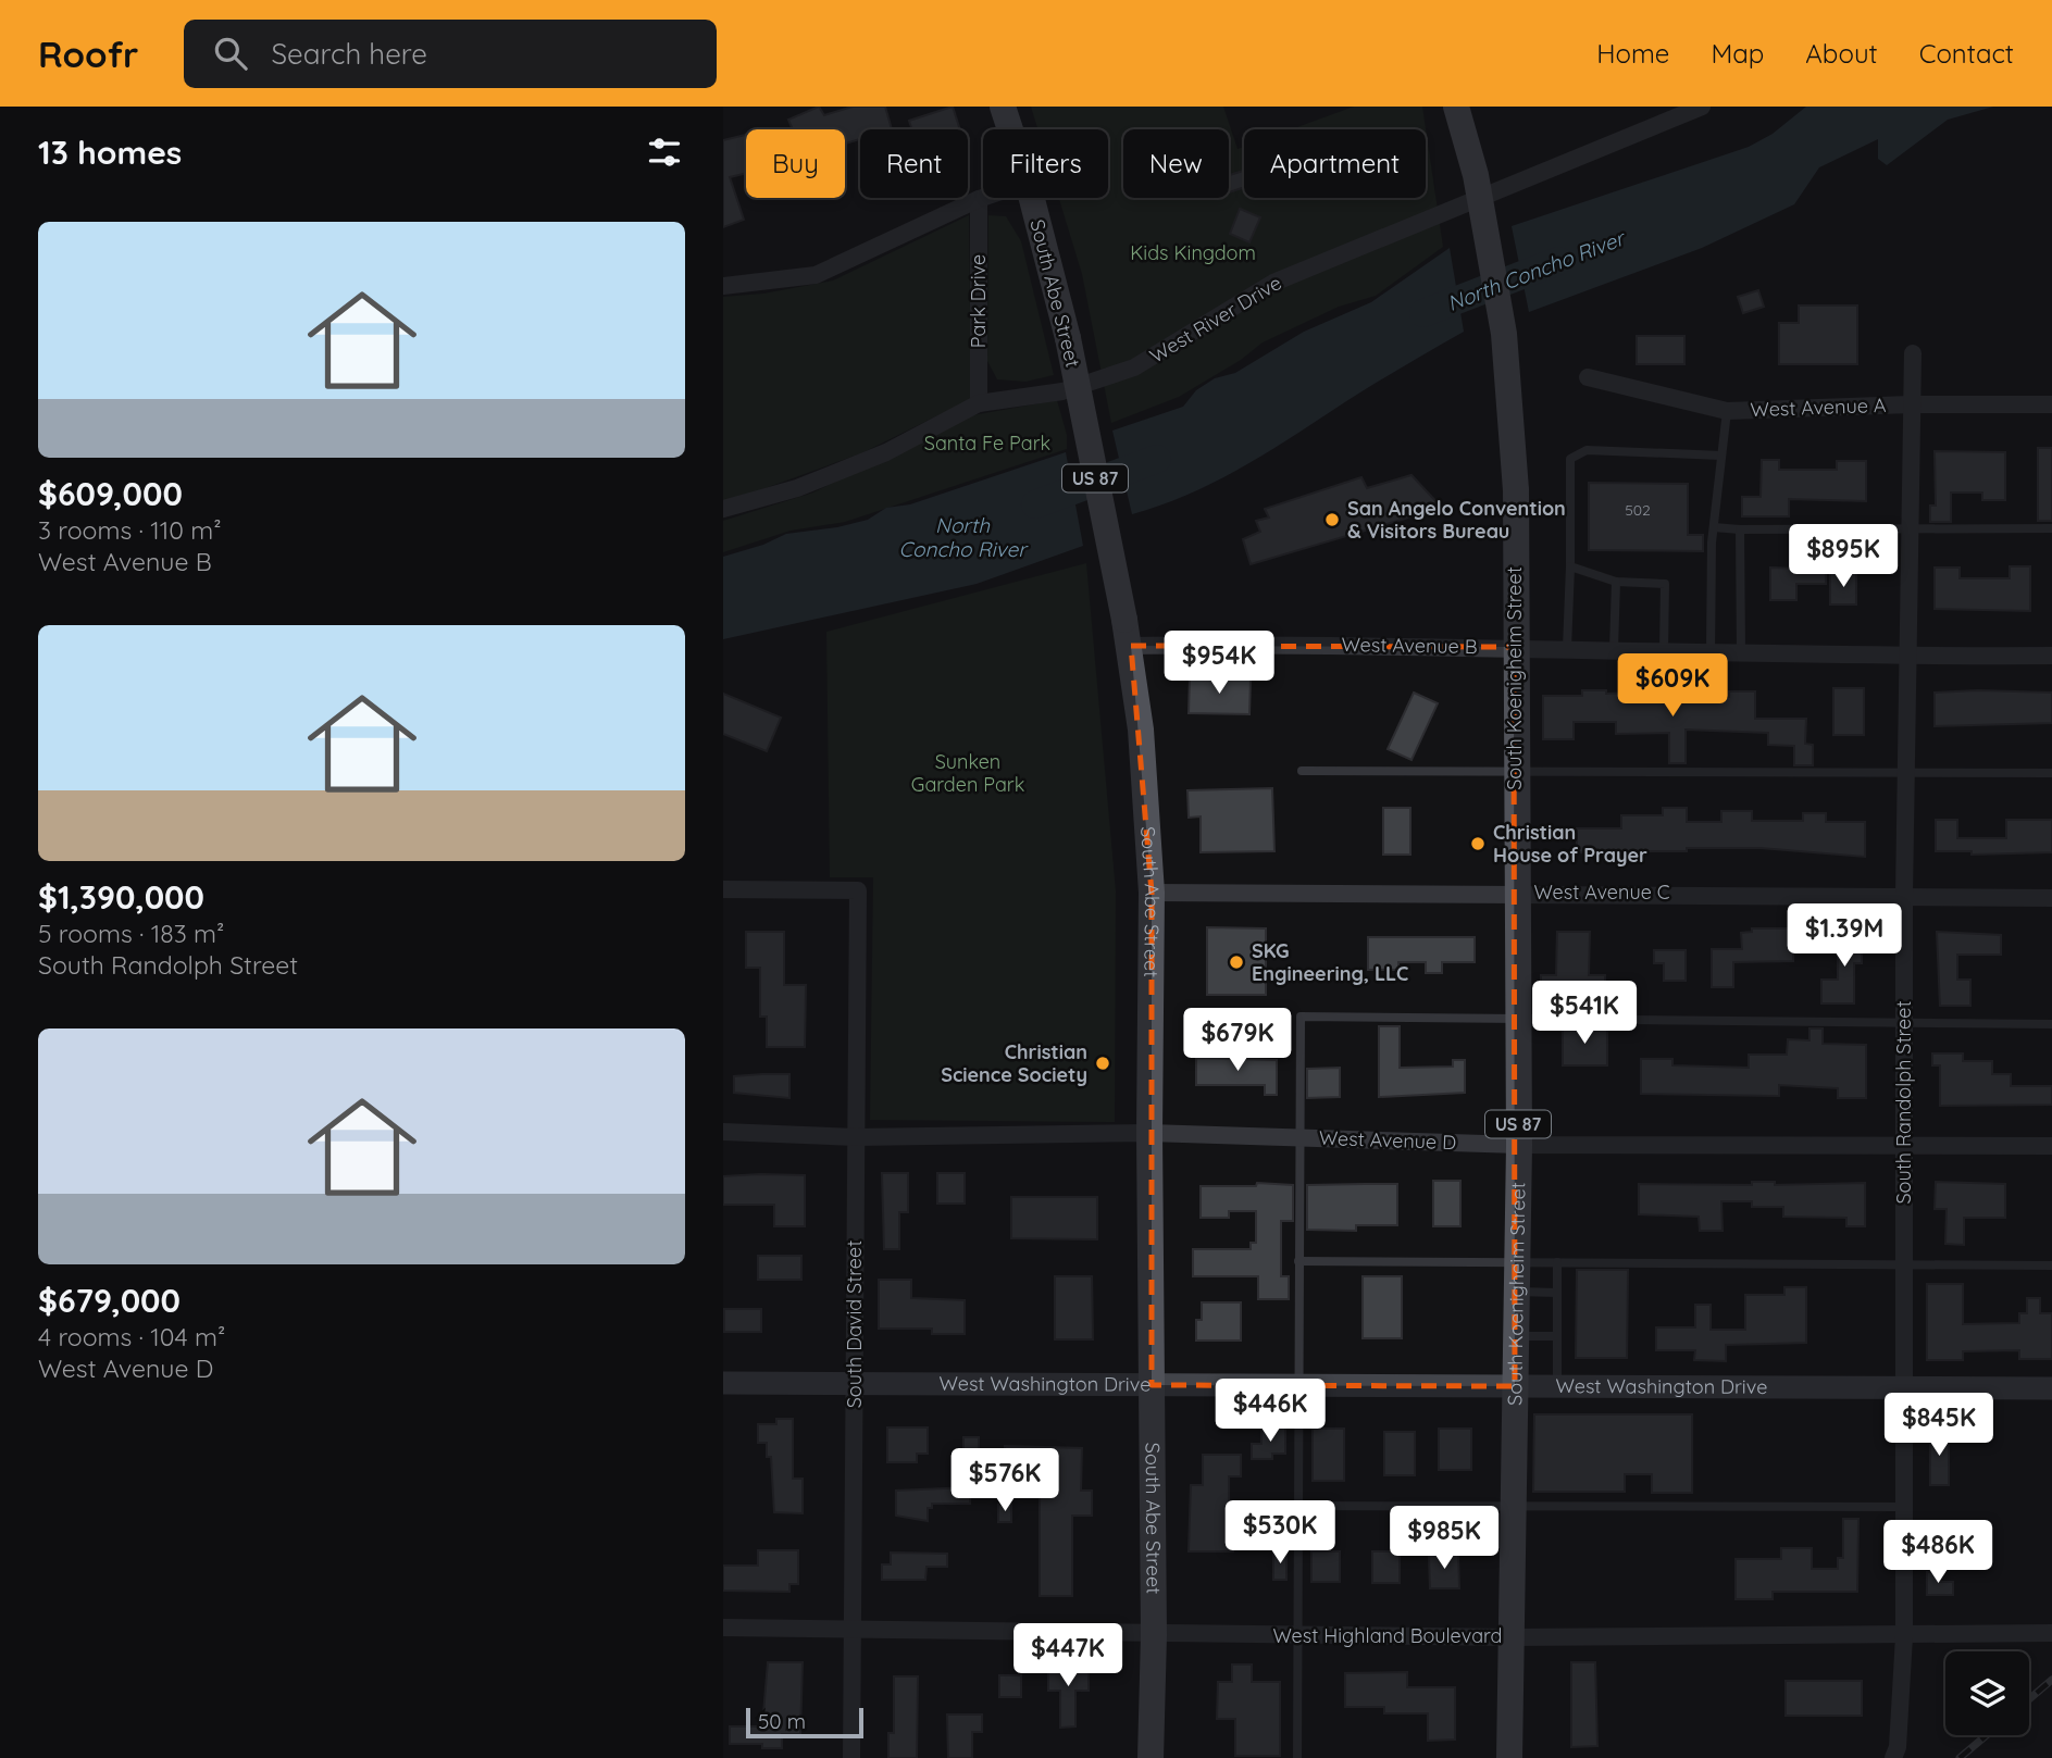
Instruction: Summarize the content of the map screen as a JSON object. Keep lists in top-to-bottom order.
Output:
{
  "streets": {
    "main road": ["South Abe Street", "US 87", "South Koenigheim Street"],
    "street": [
      "Park Drive",
      "West River Drive",
      "West Avenue A",
      "West Avenue B",
      "West Avenue C",
      "South Randolph Street",
      "West Avenue D",
      "South David Street",
      "West Washington Drive",
      "West Highland Boulevard"
    ]
  },
  "crossings": [
    ["South Abe Street", "West Avenue B"],
    ["South Abe Street", "West Avenue C"],
    ["South Abe Street", "West Avenue D"],
    ["South Abe Street", "West Washington Drive"],
    ["South Abe Street", "West Highland Boulevard"],
    ["Park Drive", "West River Drive"],
    ["West Avenue A", "South Randolph Street"],
    ["West Avenue B", "South Koenigheim Street"],
    ["West Avenue B", "South Randolph Street"],
    ["South Koenigheim Street", "West Avenue C"],
    ["South Koenigheim Street", "West Avenue D"],
    ["South Koenigheim Street", "West Washington Drive"],
    ["South Koenigheim Street", "West Highland Boulevard"],
    ["West Avenue C", "South Randolph Street"],
    ["South Randolph Street", "West Avenue D"],
    ["South Randolph Street", "West Washington Drive"],
    ["South Randolph Street", "West Highland Boulevard"],
    ["West Avenue D", "South David Street"],
    ["South David Street", "West Washington Drive"],
    ["South David Street", "West Highland Boulevard"]
  ],
  "water": ["North Concho River"],
  "parks": ["Kids Kingdom", "Santa Fe Park", "Sunken Garden Park"],
  "places": [
    "San Angelo Convention & Visitors Bureau",
    "Christian House of Prayer",
    "SKG Engineering, LLC",
    "Christian Science Society"
  ],
  "house_numbers": ["502"],
  "scale_bar": "50 m",
  "page": {
    "header": "Roofr",
    "search": "Search here",
    "nav": [
      "Home",
      "Map",
      "About",
      "Contact"
    ],
    "heading": "13 homes",
    "chip": [
      "Buy",
      "Rent",
      "Filters",
      "New",
      "Apartment"
    ],
    "list": [
      {
        "name": "$609,000",
        "note": "3 rooms · 110 m² · West Avenue B"
      },
      {
        "name": "$1,390,000",
        "note": "5 rooms · 183 m² · South Randolph Street"
      },
      {
        "name": "$679,000",
        "note": "4 rooms · 104 m² · West Avenue D"
      }
    ],
    "price": [
      "$895K",
      "$954K",
      "$609K",
      "$1.39M",
      "$541K",
      "$679K",
      "$446K",
      "$845K",
      "$576K",
      "$530K",
      "$985K",
      "$486K",
      "$447K"
    ],
    "scale": "50 m"
  }
}
